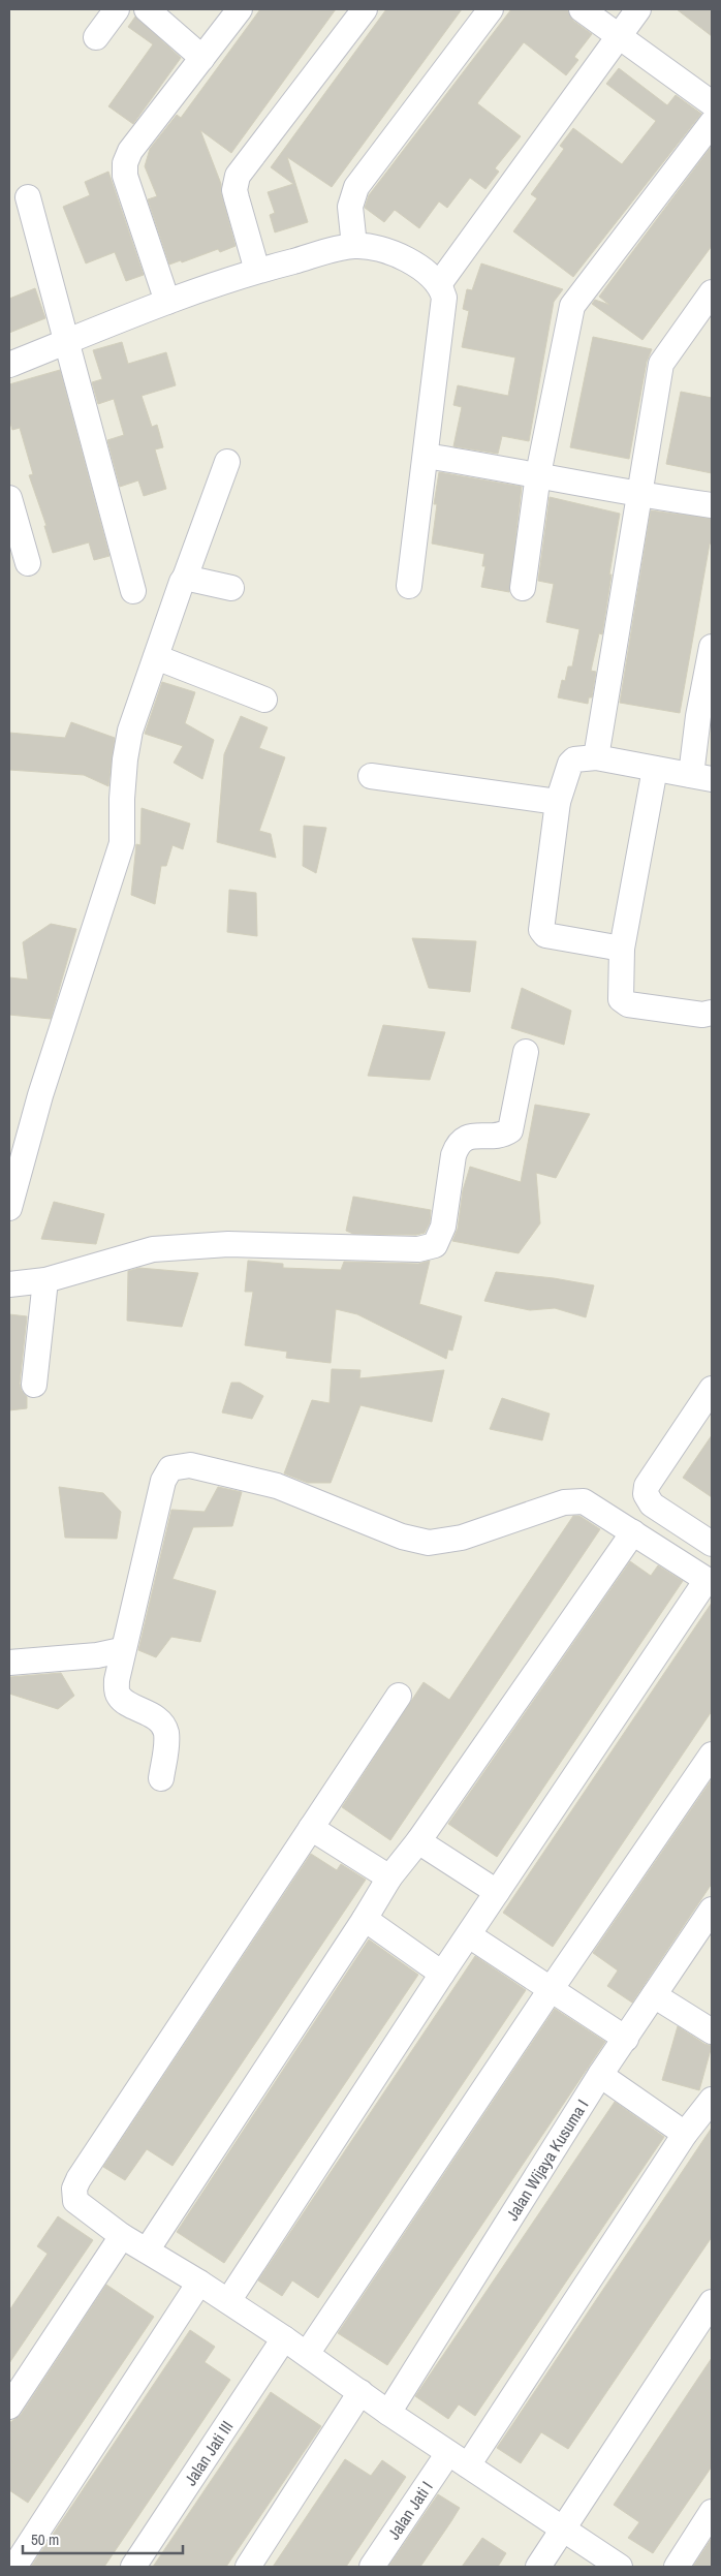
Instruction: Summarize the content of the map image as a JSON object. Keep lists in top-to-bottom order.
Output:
{
  "streets": {
    "street": ["Jalan Wijaya Kusuma I", "Jalan Jati III", "Jalan Jati I"]
  },
  "scale_bar": "50 m"
}
